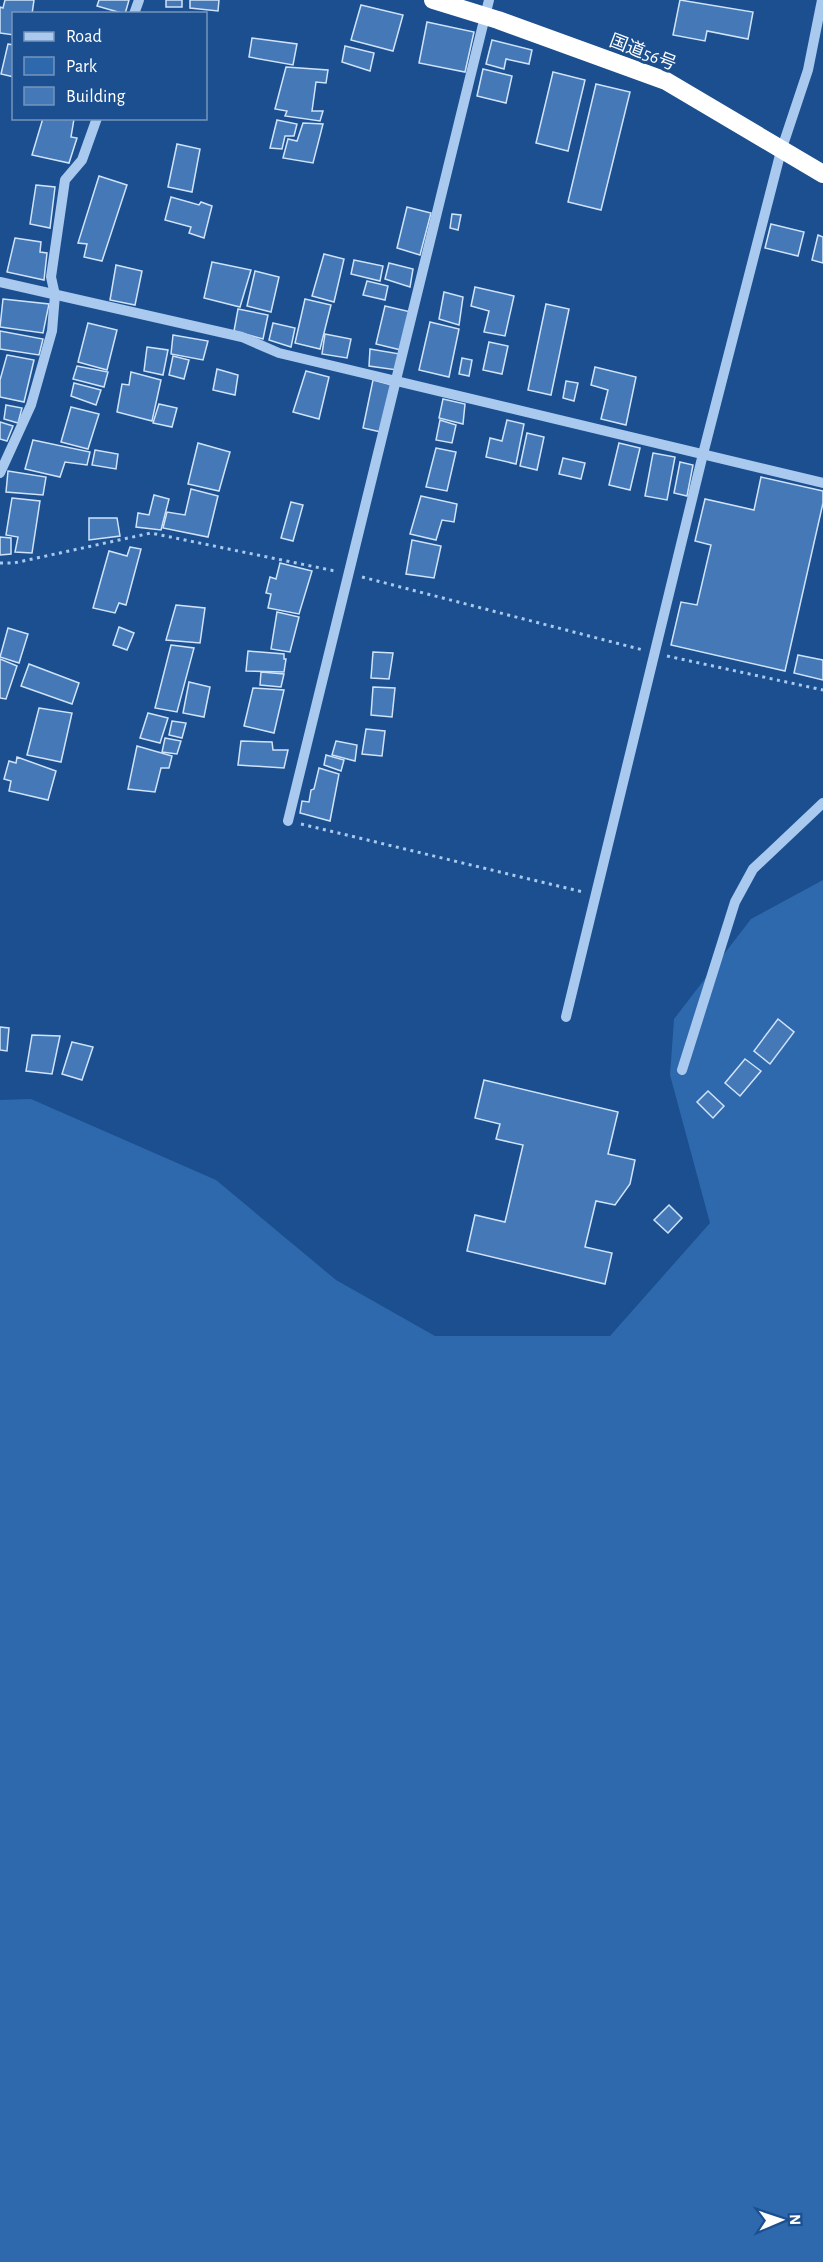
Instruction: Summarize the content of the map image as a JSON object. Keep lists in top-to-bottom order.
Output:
{
  "streets": {
    "highway": ["国道56号"]
  },
  "legend": ["Road", "Park", "Building"],
  "north": "right"
}
